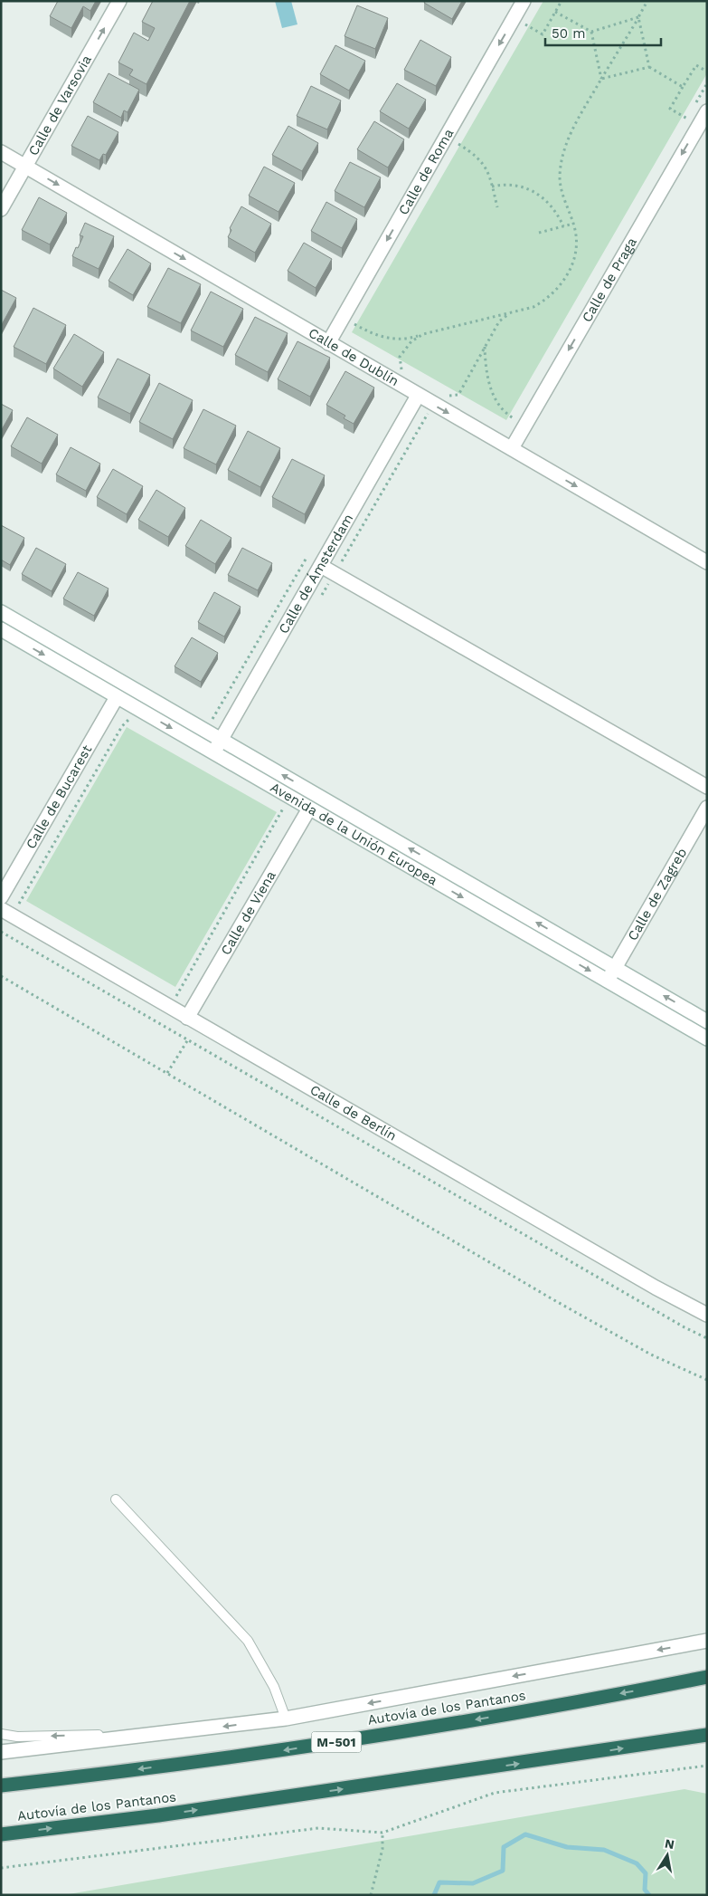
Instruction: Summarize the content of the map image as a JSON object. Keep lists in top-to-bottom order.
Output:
{
  "streets": {
    "highway": ["Autovía de los Pantanos", "M-501"],
    "street": [
      "Calle de Varsovia",
      "Calle de Roma",
      "Calle de Praga",
      "Calle de Dublín",
      "Calle de Ámsterdam",
      "Calle de Bucarest",
      "Avenida de la Unión Europea",
      "Calle de Zagreb",
      "Calle de Viena",
      "Calle de Berlín"
    ]
  },
  "crossings": [
    ["Calle de Varsovia", "Calle de Dublín"],
    ["Calle de Roma", "Calle de Dublín"],
    ["Calle de Praga", "Calle de Dublín"],
    ["Calle de Dublín", "Calle de Ámsterdam"],
    ["Calle de Ámsterdam", "Avenida de la Unión Europea"],
    ["Calle de Bucarest", "Avenida de la Unión Europea"],
    ["Avenida de la Unión Europea", "Calle de Zagreb"],
    ["Avenida de la Unión Europea", "Calle de Viena"],
    ["Calle de Viena", "Calle de Berlín"]
  ],
  "one_way": [
    "Calle de Varsovia",
    "Calle de Roma",
    "Calle de Praga",
    "Calle de Dublín"
  ],
  "scale_bar": "50 m",
  "north": "top"
}
